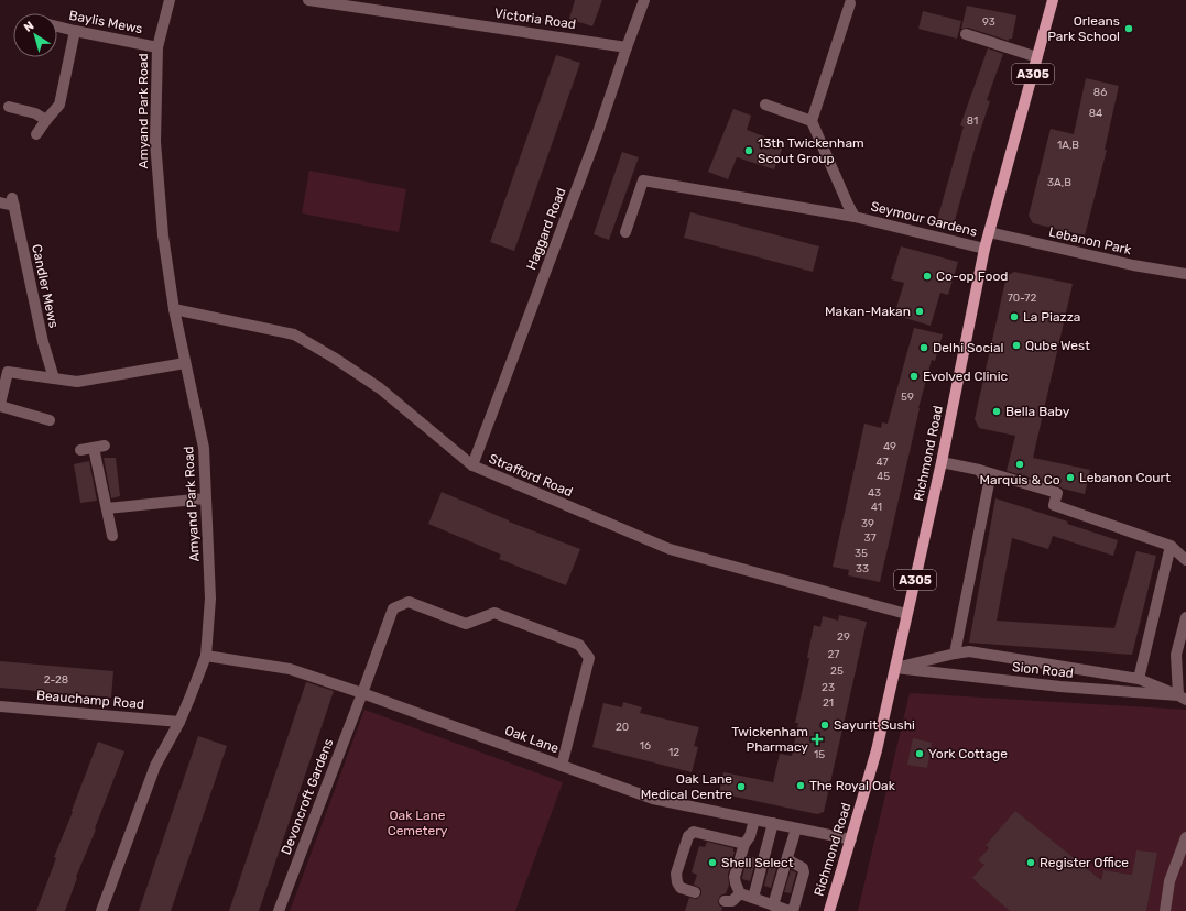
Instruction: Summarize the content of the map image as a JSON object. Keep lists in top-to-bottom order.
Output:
{
  "streets": {
    "main road": ["A305", "Richmond Road"],
    "street": [
      "Victoria Road",
      "Baylis Mews",
      "Amyand Park Road",
      "Seymour Gardens",
      "Haggard Road",
      "Lebanon Park",
      "Candler Mews",
      "Strafford Road",
      "Sion Road",
      "Beauchamp Road",
      "Oak Lane",
      "Devoncroft Gardens"
    ]
  },
  "crossings": [
    ["Victoria Road", "Haggard Road"],
    ["Baylis Mews", "Amyand Park Road"],
    ["Amyand Park Road", "Strafford Road"],
    ["Amyand Park Road", "Beauchamp Road"],
    ["Amyand Park Road", "Oak Lane"],
    ["Seymour Gardens", "Richmond Road"],
    ["Haggard Road", "Strafford Road"],
    ["Lebanon Park", "Richmond Road"],
    ["Richmond Road", "Strafford Road"],
    ["Richmond Road", "Sion Road"],
    ["Richmond Road", "Oak Lane"],
    ["Oak Lane", "Devoncroft Gardens"]
  ],
  "parks": ["Oak Lane Cemetery"],
  "places": {
    "other": [
      "Orleans Park School",
      "13th Twickenham Scout Group",
      "Co-op Food",
      "Makan-Makan",
      "La Piazza",
      "Qube West",
      "Delhi Social",
      "Evolved Clinic",
      "Bella Baby",
      "Marquis & Co",
      "Lebanon Court",
      "Sayurit Sushi",
      "York Cottage",
      "The Royal Oak",
      "Oak Lane Medical Centre",
      "Shell Select",
      "Register Office"
    ],
    "health": ["Twickenham Pharmacy"]
  },
  "house_numbers": [
    "93",
    "86",
    "84",
    "81",
    "1A,B",
    "3A,B",
    "70-72",
    "59",
    "49",
    "47",
    "45",
    "43",
    "41",
    "39",
    "37",
    "35",
    "33",
    "29",
    "27",
    "25",
    "2-28",
    "23",
    "21",
    "20",
    "16",
    "12",
    "15"
  ],
  "north": "top left"
}
